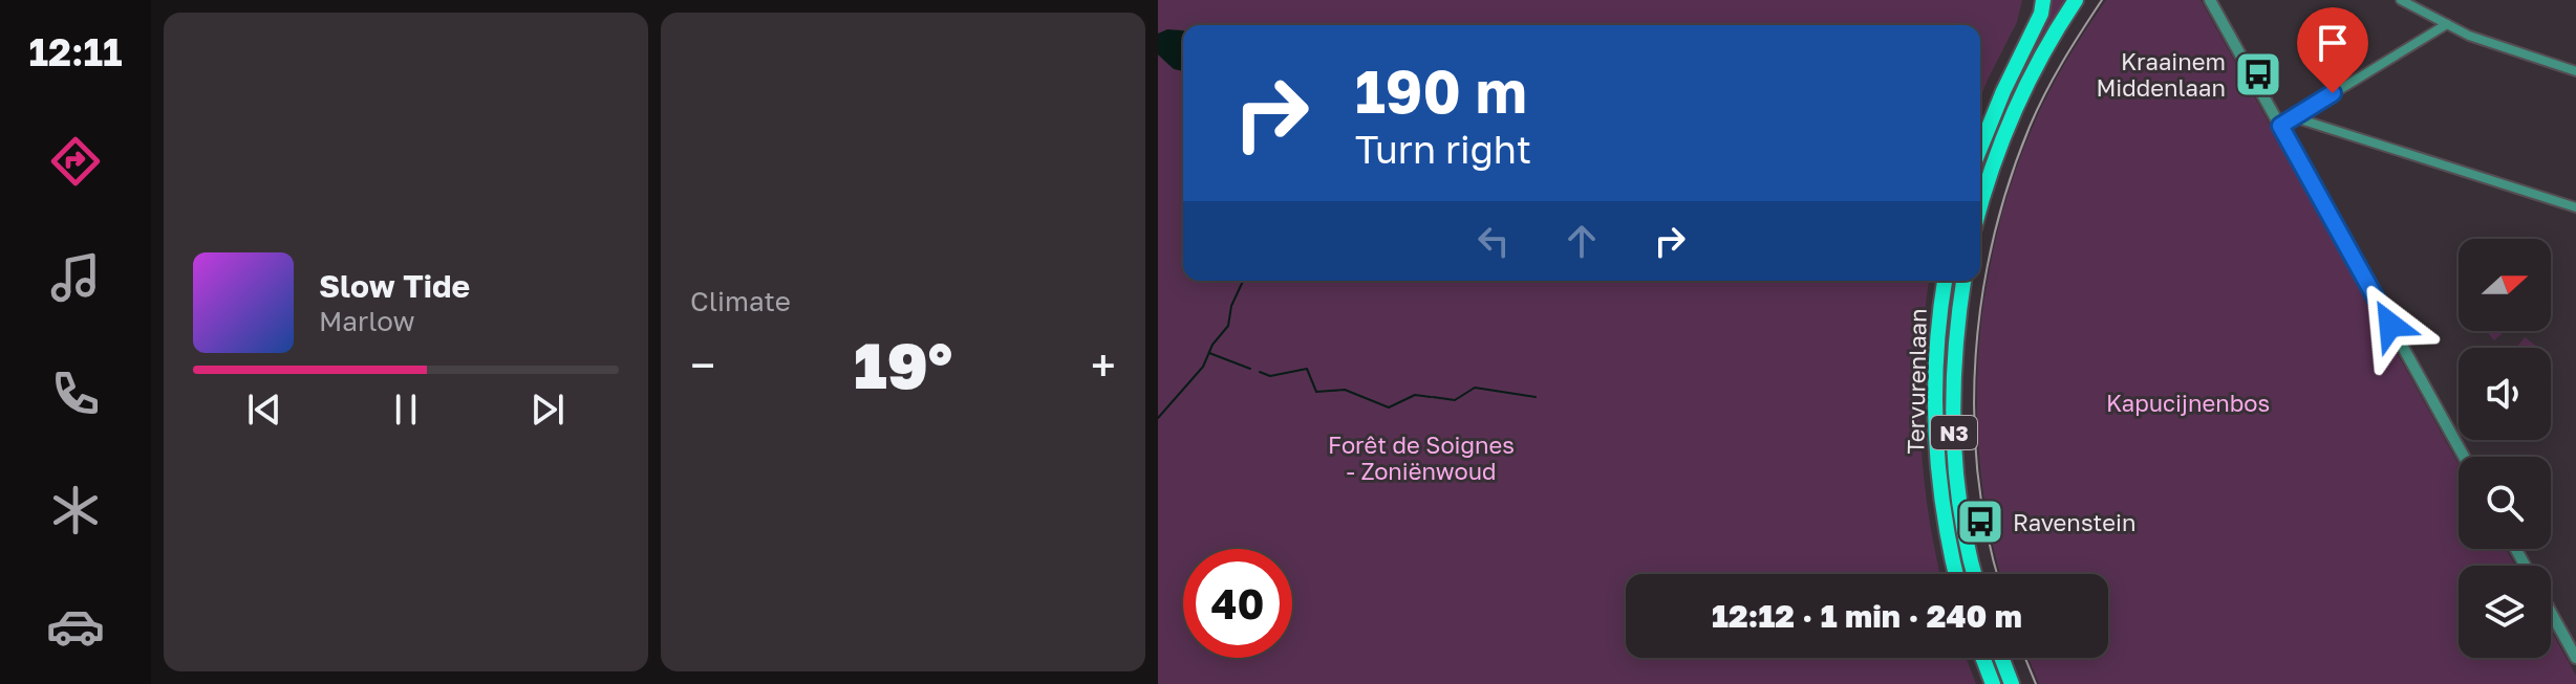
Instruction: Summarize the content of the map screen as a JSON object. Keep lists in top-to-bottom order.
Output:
{
  "streets": {
    "main road": ["Tervurenlaan", "N3"]
  },
  "parks": ["Kapucijnenbos", "Forêt de Soignes - Zoniënwoud"],
  "places": {
    "bus stop": ["Kraainem Middenlaan", "Ravenstein"]
  },
  "north": "right",
  "page": {
    "tabs": "12:11",
    "tile": "Climate",
    "turn": ["190 m", "Turn right"],
    "song": ["Slow Tide", "Marlow"],
    "heat": ["−", "19°", "+"],
    "limit": "40",
    "trip": "12:12 · 1 min · 240 m"
  }
}
